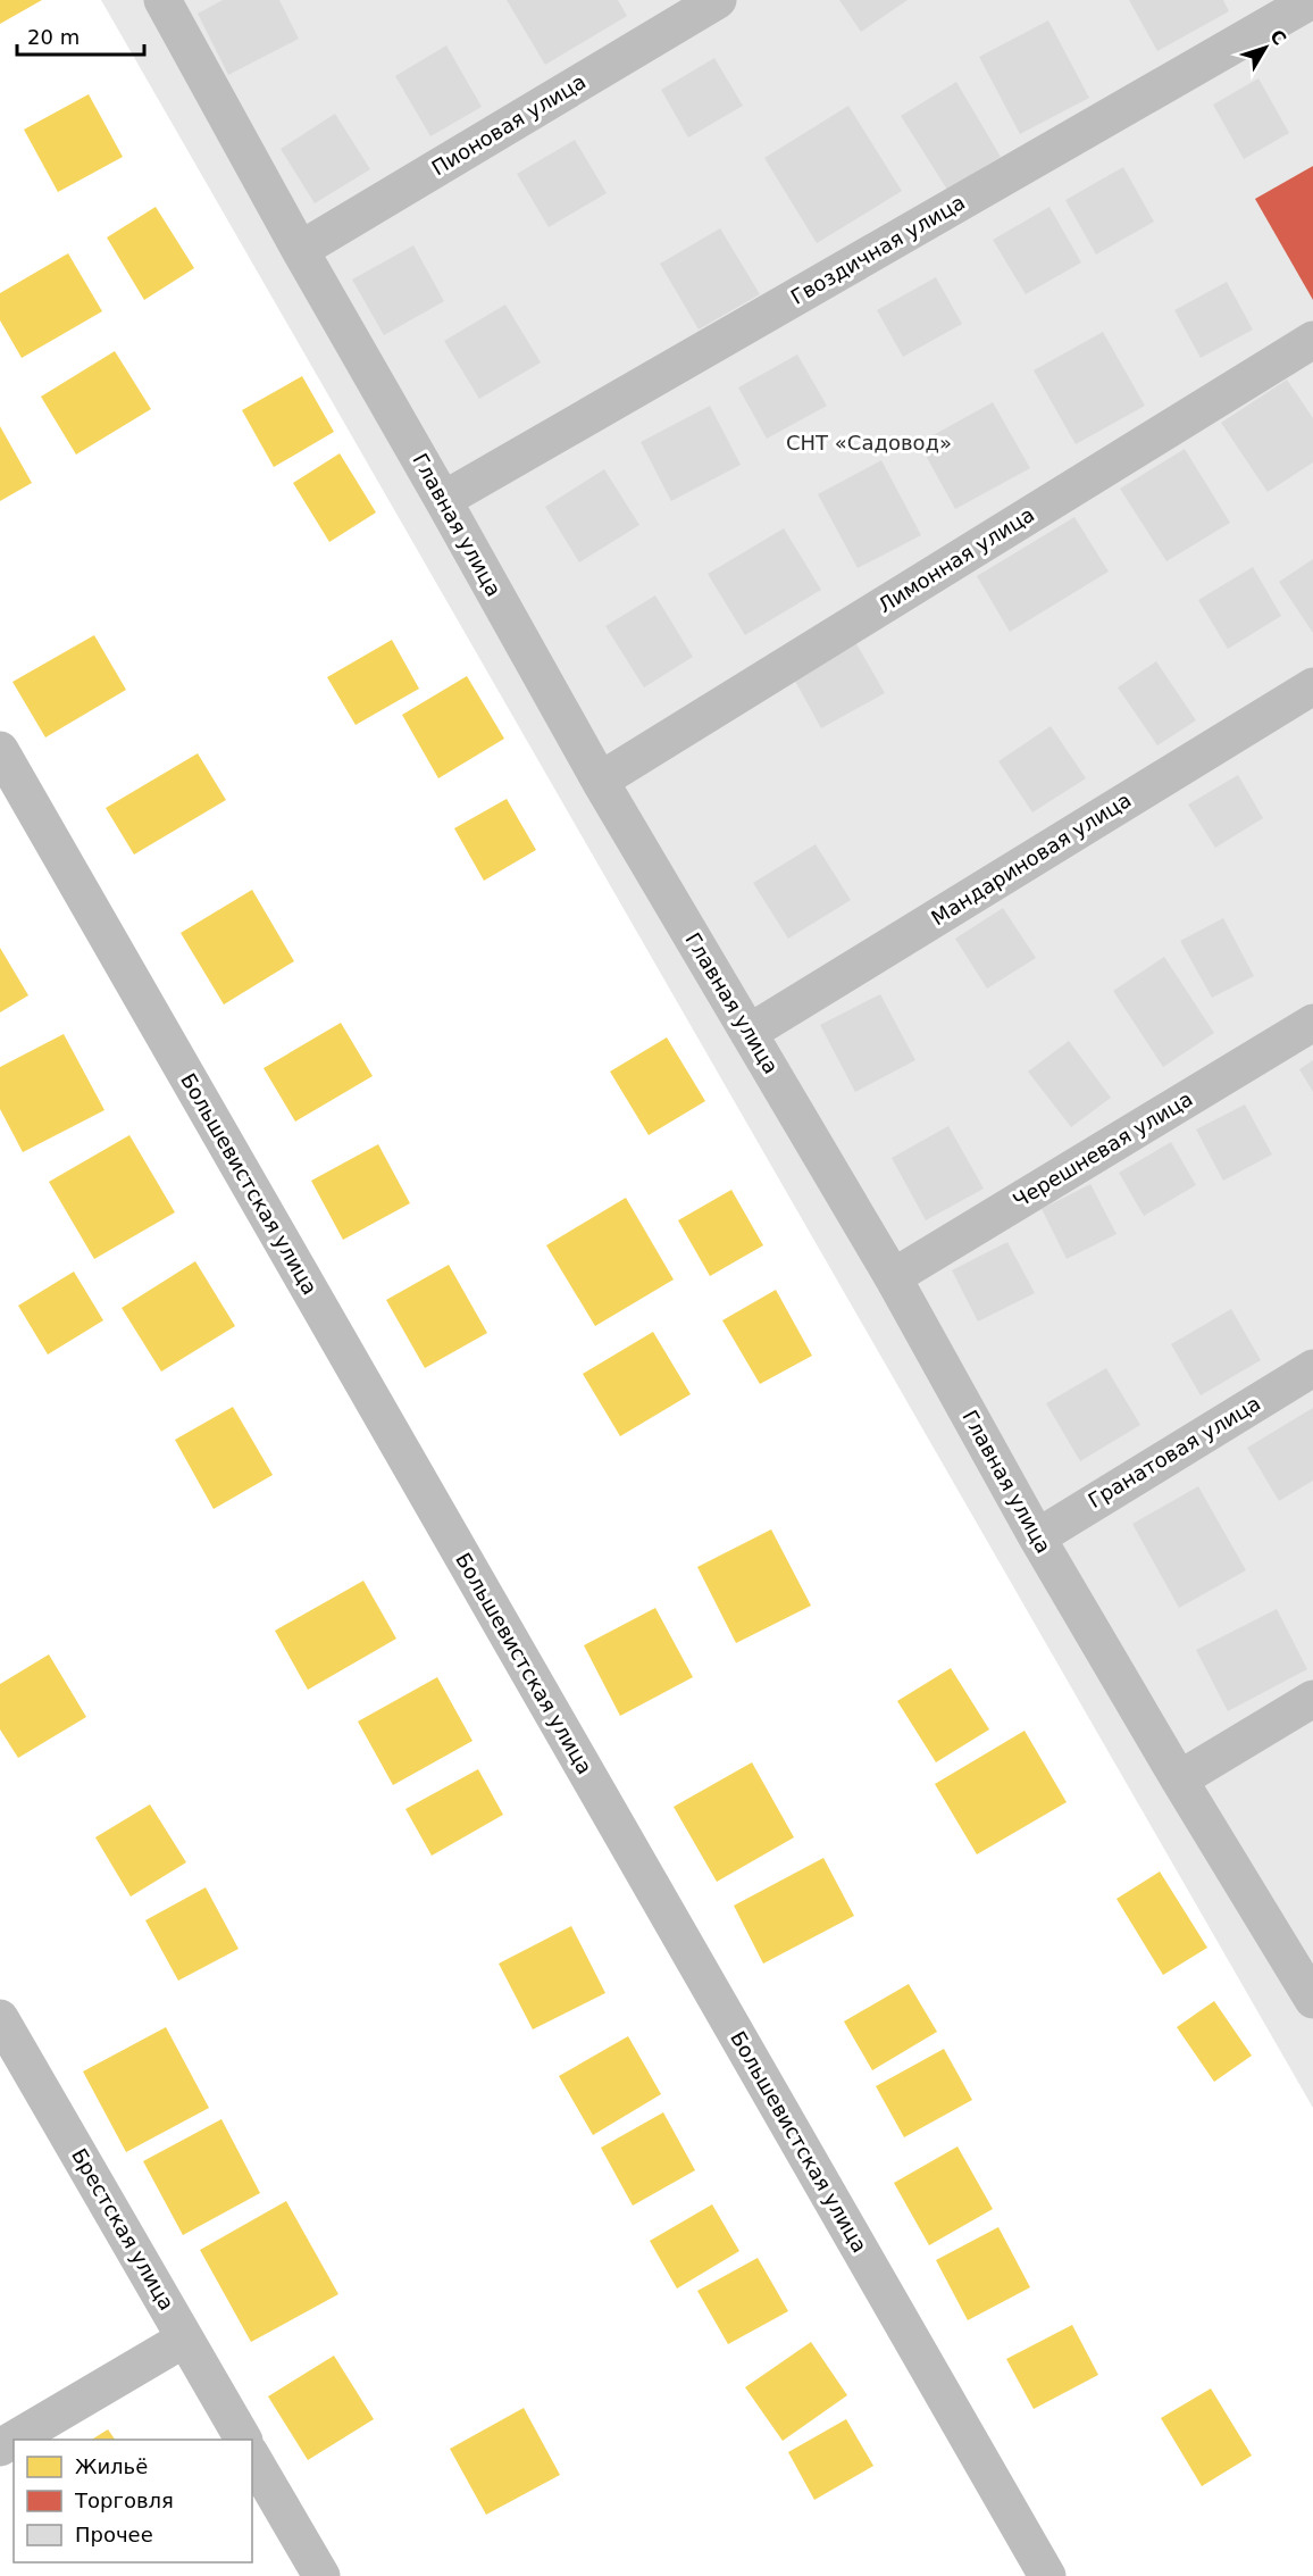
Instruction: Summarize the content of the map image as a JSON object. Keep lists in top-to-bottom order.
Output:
{
  "streets": {
    "street": [
      "Пионовая улица",
      "Гвоздичная улица",
      "Главная улица",
      "Лимонная улица",
      "Мандариновая улица",
      "Черешневая улица",
      "Большевистская улица",
      "Гранатовая улица",
      "Брестская улица"
    ]
  },
  "crossings": [
    ["Пионовая улица", "Главная улица"],
    ["Гвоздичная улица", "Главная улица"],
    ["Главная улица", "Лимонная улица"],
    ["Главная улица", "Мандариновая улица"],
    ["Главная улица", "Черешневая улица"],
    ["Главная улица", "Гранатовая улица"]
  ],
  "parks": ["СНТ «Садовод»"],
  "legend": ["Жильё", "Торговля", "Прочее"],
  "scale_bar": "20 m",
  "north": "top right"
}
